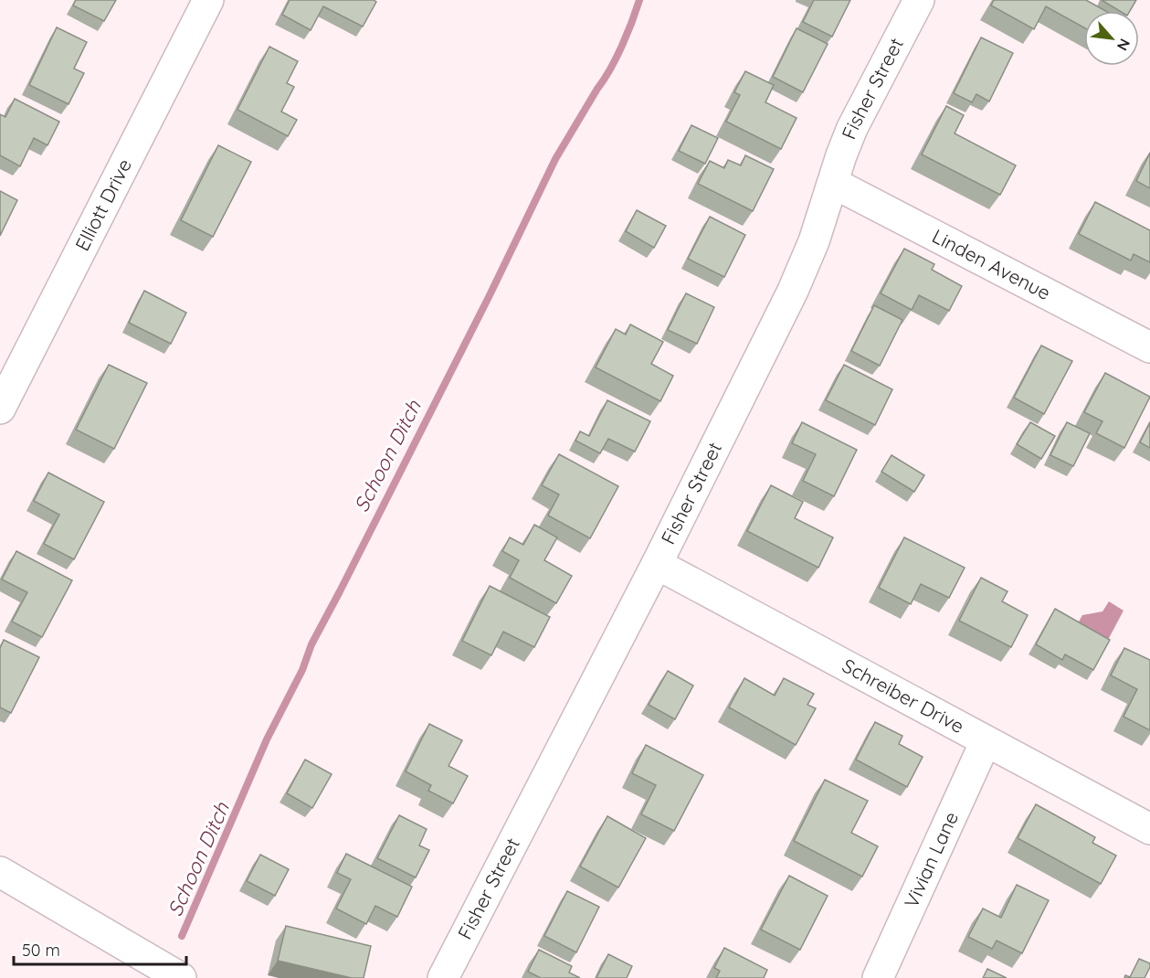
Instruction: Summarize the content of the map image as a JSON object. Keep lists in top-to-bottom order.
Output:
{
  "streets": {
    "street": [
      "Fisher Street",
      "Elliott Drive",
      "Linden Avenue",
      "Schreiber Drive",
      "Vivian Lane"
    ]
  },
  "crossings": [
    ["Fisher Street", "Linden Avenue"],
    ["Fisher Street", "Schreiber Drive"],
    ["Schreiber Drive", "Vivian Lane"]
  ],
  "water": ["Schoon Ditch"],
  "scale_bar": "50 m",
  "north": "bottom right"
}
